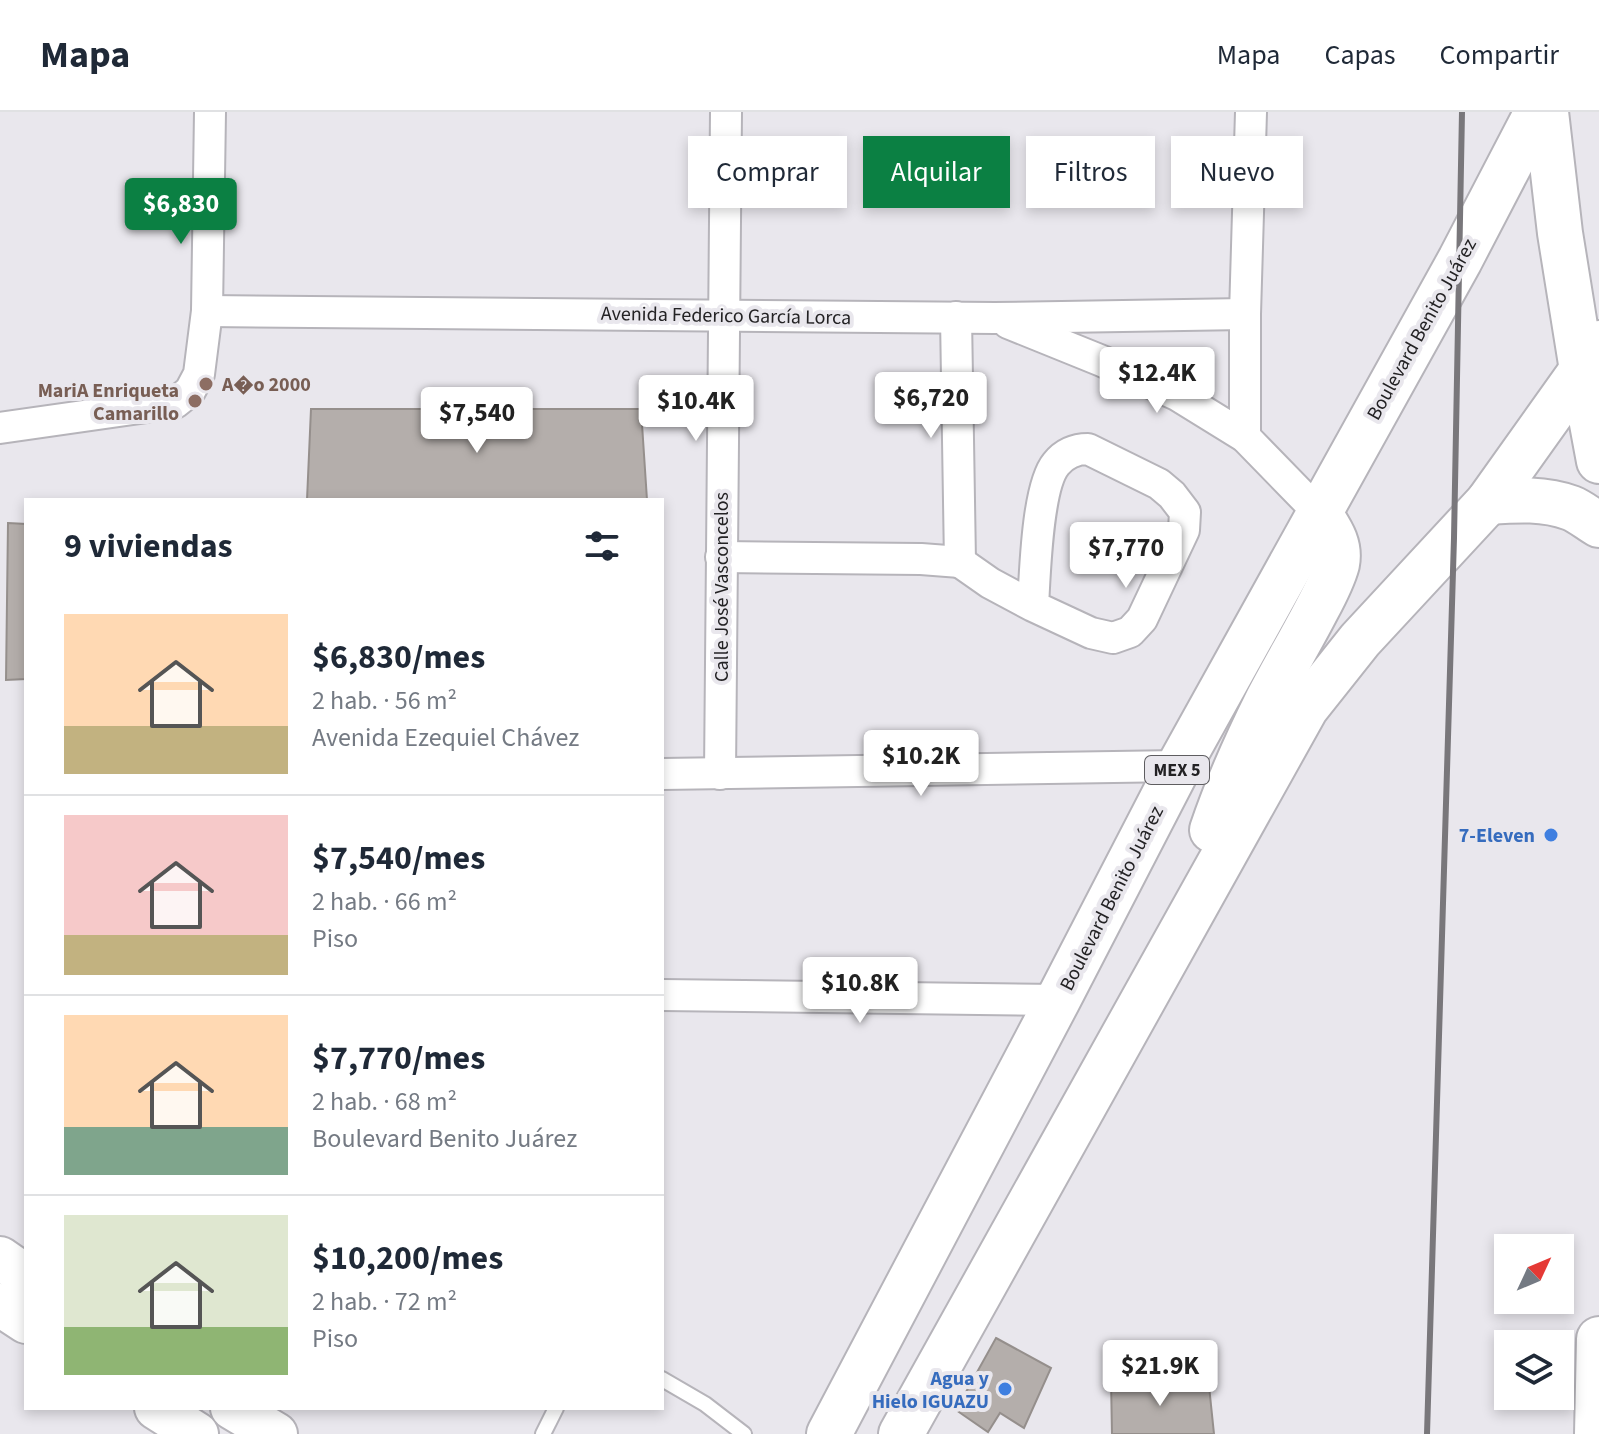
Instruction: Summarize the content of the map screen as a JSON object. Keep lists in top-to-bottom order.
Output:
{
  "streets": {
    "main road": ["Boulevard Benito Juárez", "MEX 5"],
    "street": ["Avenida Federico García Lorca", "Calle José Vasconcelos"]
  },
  "crossings": [
    ["Avenida Federico García Lorca", "Calle José Vasconcelos"]
  ],
  "places": [
    "A�o 2000",
    "MariA Enriqueta Camarillo",
    "7-Eleven",
    "Agua y Hielo IGUAZU"
  ],
  "north": "top right",
  "page": {
    "header": "Mapa",
    "nav": ["Mapa", "Capas", "Compartir"],
    "chip": [
      "Comprar",
      "Alquilar",
      "Filtros",
      "Nuevo"
    ],
    "price": [
      "$6,830",
      "$12.4K",
      "$6,720",
      "$10.4K",
      "$7,540",
      "$7,770",
      "$10.2K",
      "$10.8K",
      "$21.9K"
    ],
    "heading": "9 viviendas",
    "list": [
      {
        "name": "$6,830/mes",
        "note": "2 hab. · 56 m² · Avenida Ezequiel Chávez"
      },
      {
        "name": "$7,540/mes",
        "note": "2 hab. · 66 m² · Piso"
      },
      {
        "name": "$7,770/mes",
        "note": "2 hab. · 68 m² · Boulevard Benito Juárez"
      },
      {
        "name": "$10,200/mes",
        "note": "2 hab. · 72 m² · Piso"
      }
    ]
  }
}
